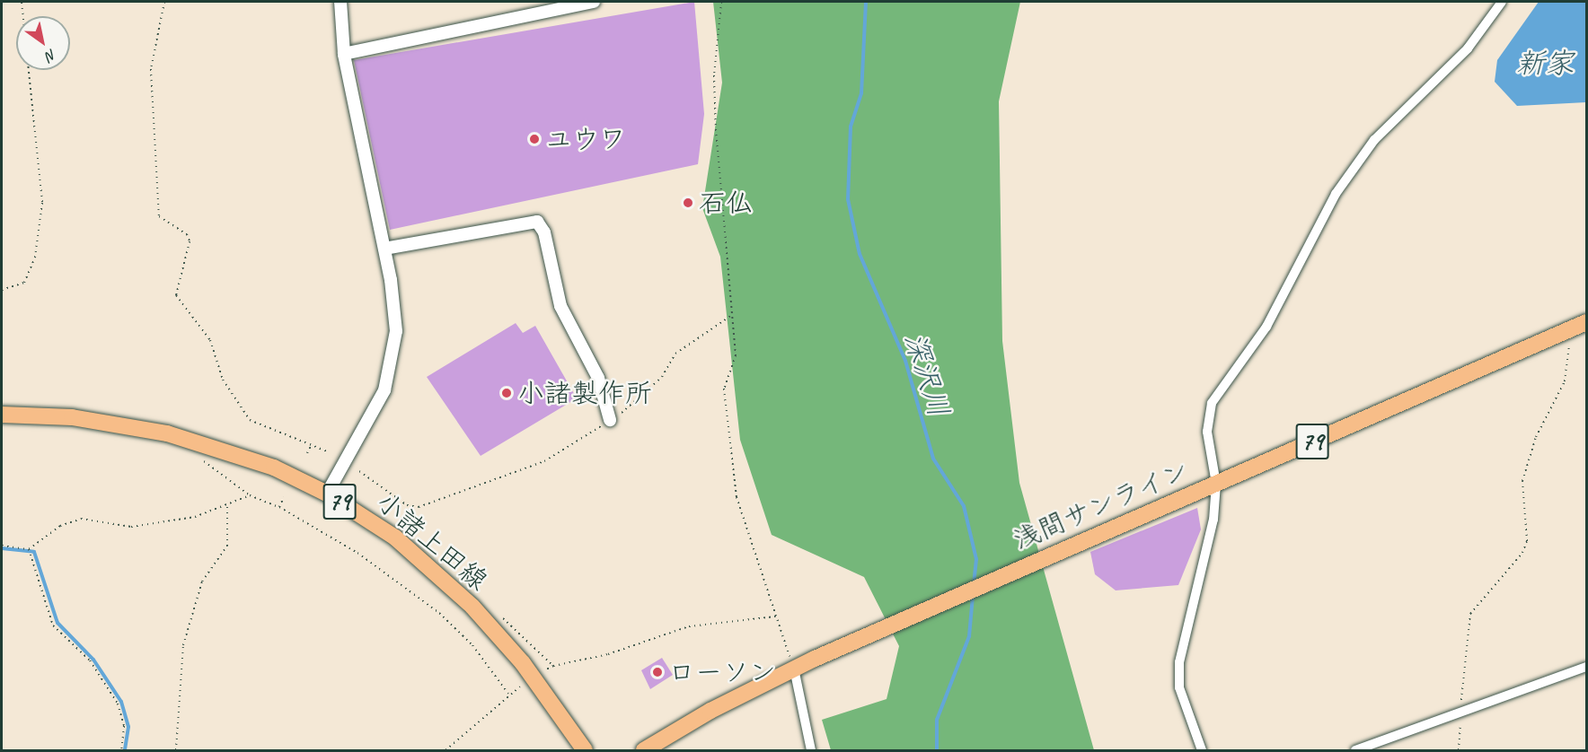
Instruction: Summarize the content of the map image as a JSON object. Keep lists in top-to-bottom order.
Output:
{
  "streets": {
    "main road": ["79", "浅間サンライン", "小諸上田線"]
  },
  "water": ["新家", "深沢川"],
  "places": [
    "ユウワ",
    "石仏",
    "小諸製作所",
    "ローソン"
  ],
  "north": "bottom right"
}
